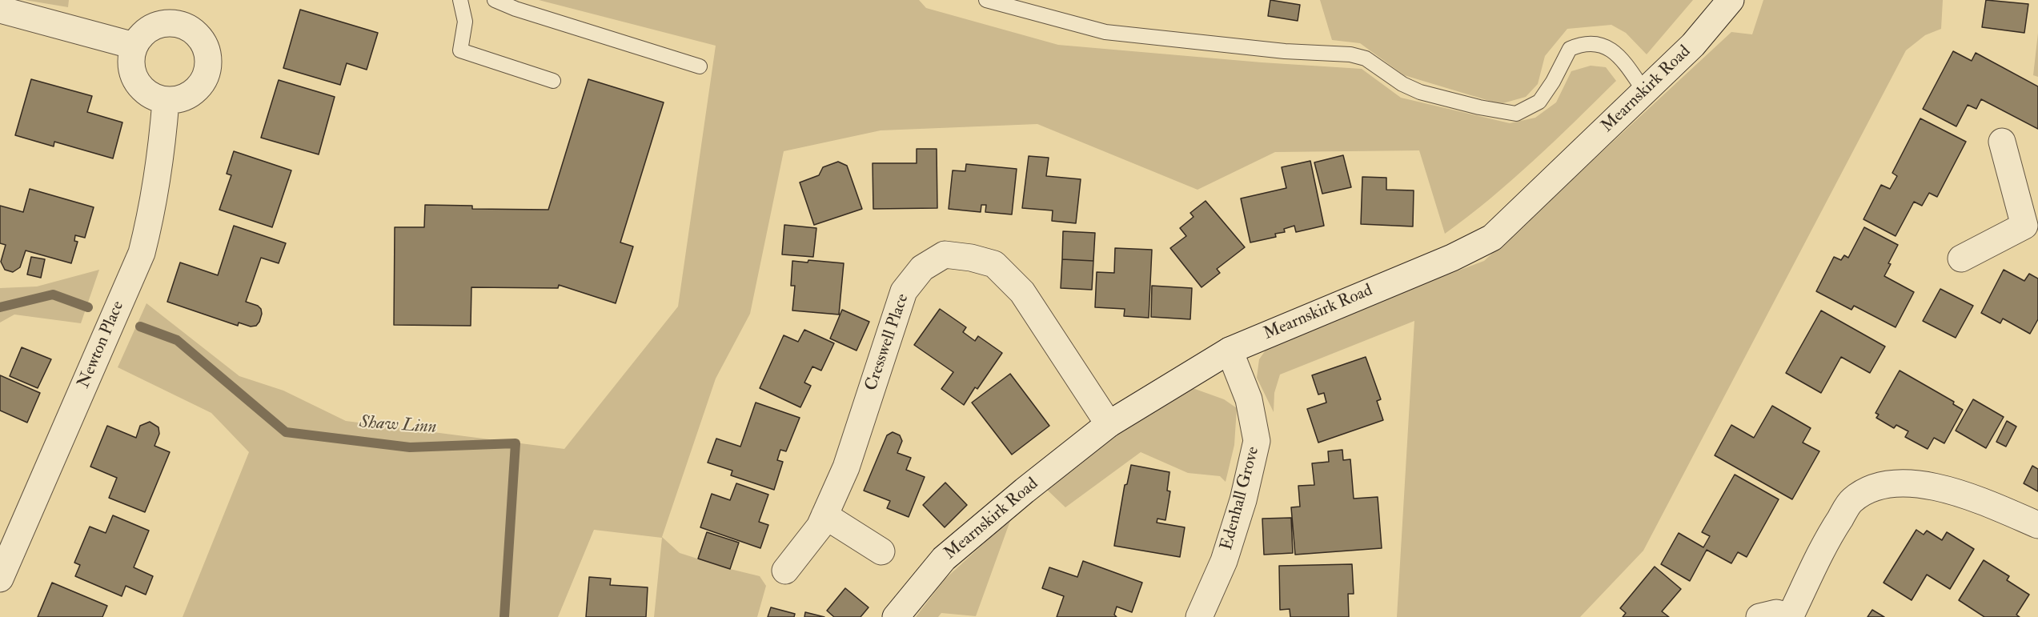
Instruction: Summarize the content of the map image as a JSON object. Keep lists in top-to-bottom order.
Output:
{
  "streets": {
    "street": [
      "Mearnskirk Road",
      "Cresswell Place",
      "Newton Place",
      "Edenhall Grove"
    ]
  },
  "crossings": [
    ["Mearnskirk Road", "Cresswell Place"],
    ["Mearnskirk Road", "Edenhall Grove"]
  ],
  "water": ["Shaw Linn"]
}
